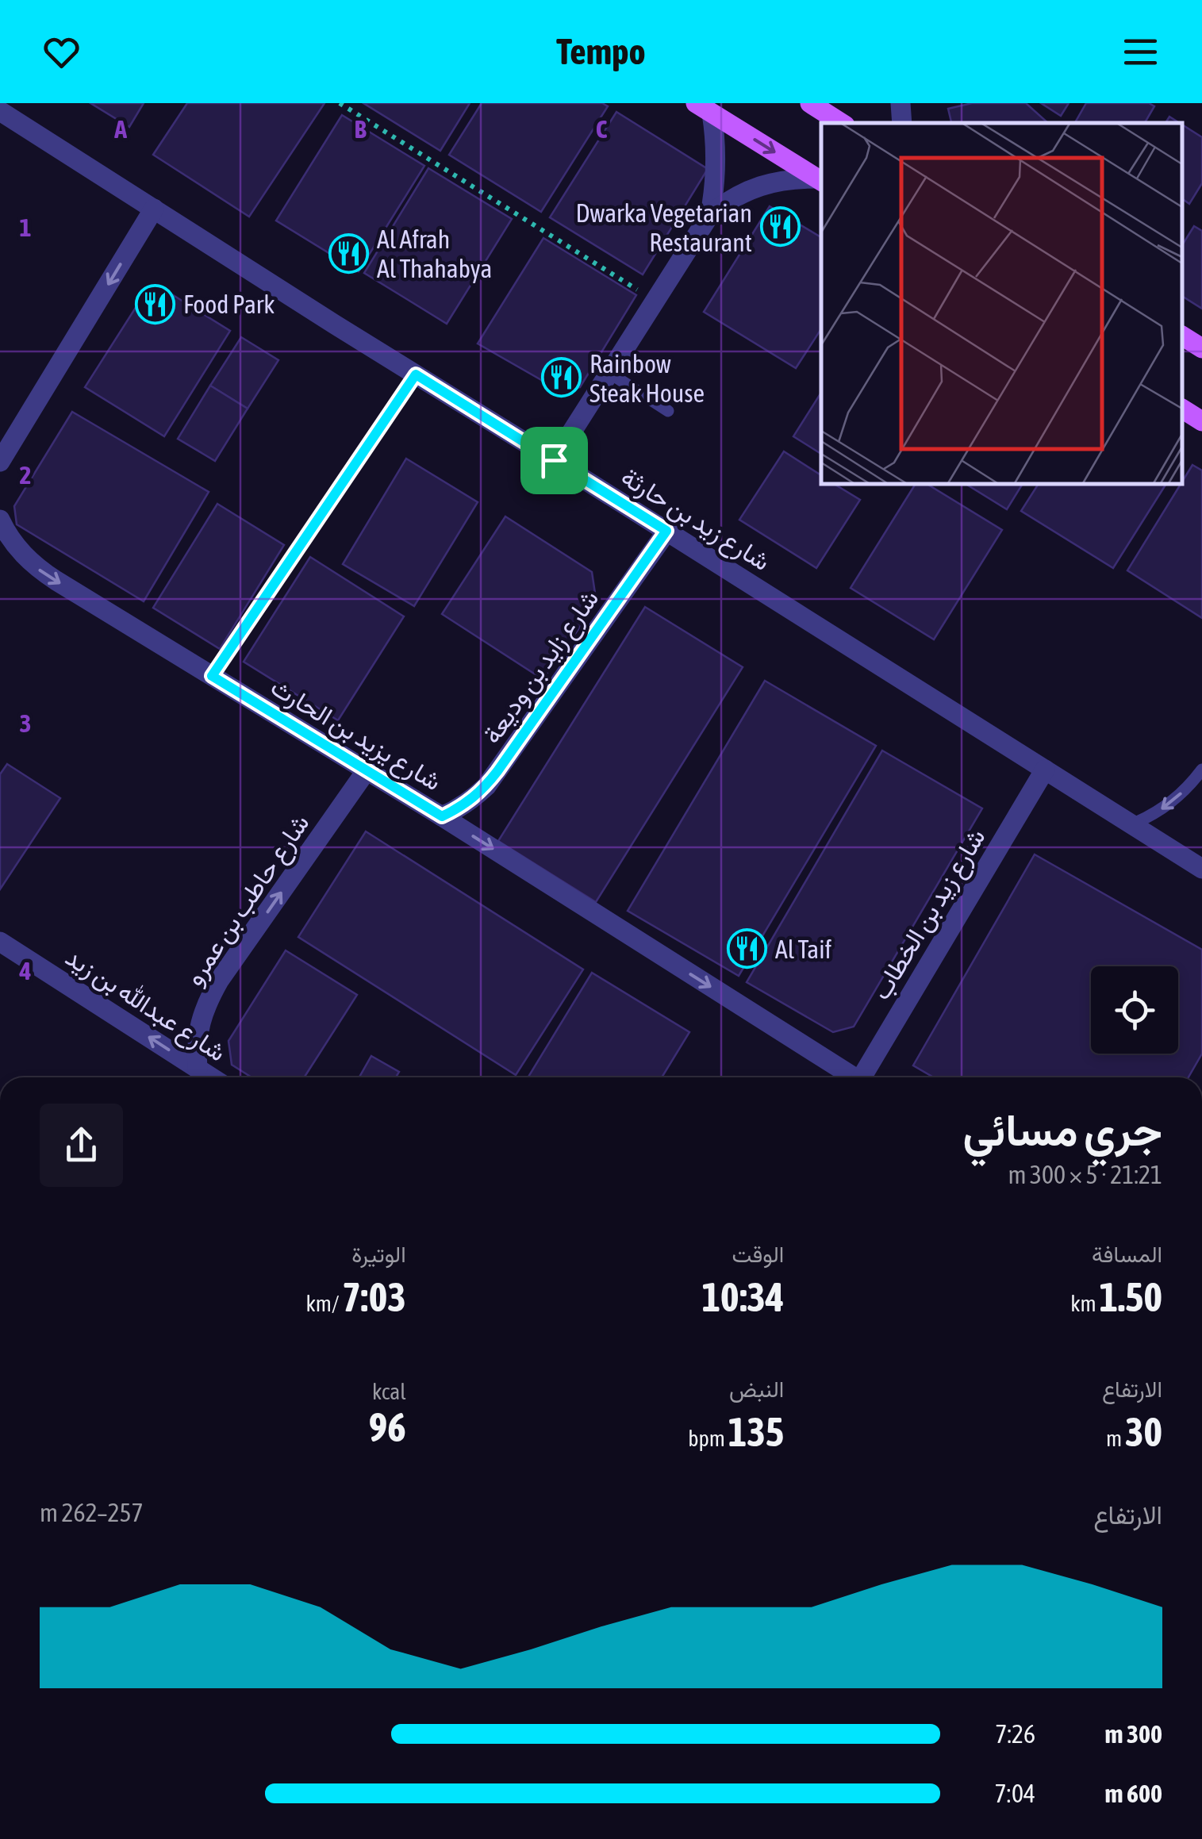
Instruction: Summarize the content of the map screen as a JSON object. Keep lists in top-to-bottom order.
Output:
{
  "streets": {
    "street": [
      "شارع زيد بن حارثة",
      "شارع زايد بن وديعة",
      "شارع يزيد بن الحارث",
      "شارع حاطب بن عمرو",
      "شارع زيد بن الخطاب",
      "شارع عبدالله بن زيد"
    ]
  },
  "crossings": [
    ["شارع زيد بن حارثة", "شارع زايد بن وديعة"],
    ["شارع زيد بن حارثة", "شارع زيد بن الخطاب"],
    ["شارع زايد بن وديعة", "شارع يزيد بن الحارث"],
    ["شارع يزيد بن الحارث", "شارع حاطب بن عمرو"],
    ["شارع حاطب بن عمرو", "شارع عبدالله بن زيد"]
  ],
  "one_way": ["شارع يزيد بن الحارث", "شارع حاطب بن عمرو", "شارع عبدالله بن زيد"],
  "places": {
    "restaurant": [
      "Dwarka Vegetarian Restaurant",
      "Al Afrah Al Thahabya",
      "Food Park",
      "Rainbow Steak House",
      "Al Taif"
    ]
  },
  "page": {
    "header": "Tempo",
    "heading": ["جري مسائي", "21:21 · 5 × 300 m"],
    "stats": [
      ["المسافة", "1.50 km"],
      ["الوقت", "10:34"],
      ["الوتيرة", "7:03 /km"],
      ["الارتفاع", "30 m"],
      ["النبض", "135 bpm"],
      ["kcal", "96"]
    ],
    "chart": ["الارتفاع", "257–262 m"],
    "list": [
      {
        "name": "300 m",
        "note": "7:26"
      },
      {
        "name": "600 m",
        "note": "7:04"
      }
    ]
  },
  "grid": {
    "columns": ["A", "B", "C"],
    "rows": [
      "1",
      "2",
      "3",
      "4"
    ]
  }
}
